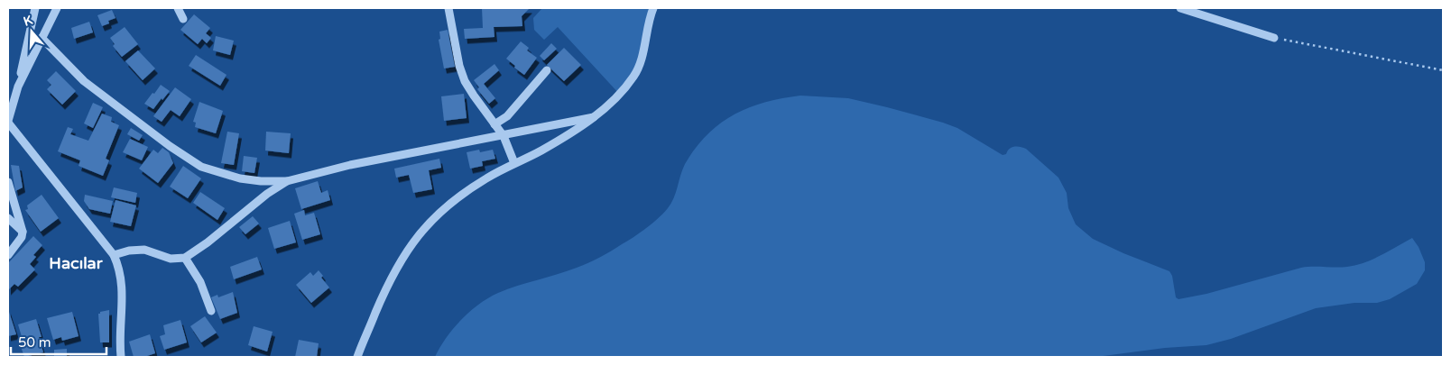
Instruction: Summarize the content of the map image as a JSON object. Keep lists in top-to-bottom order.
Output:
{
  "districts": ["Hacılar"],
  "scale_bar": "50 m",
  "north": "top"
}
